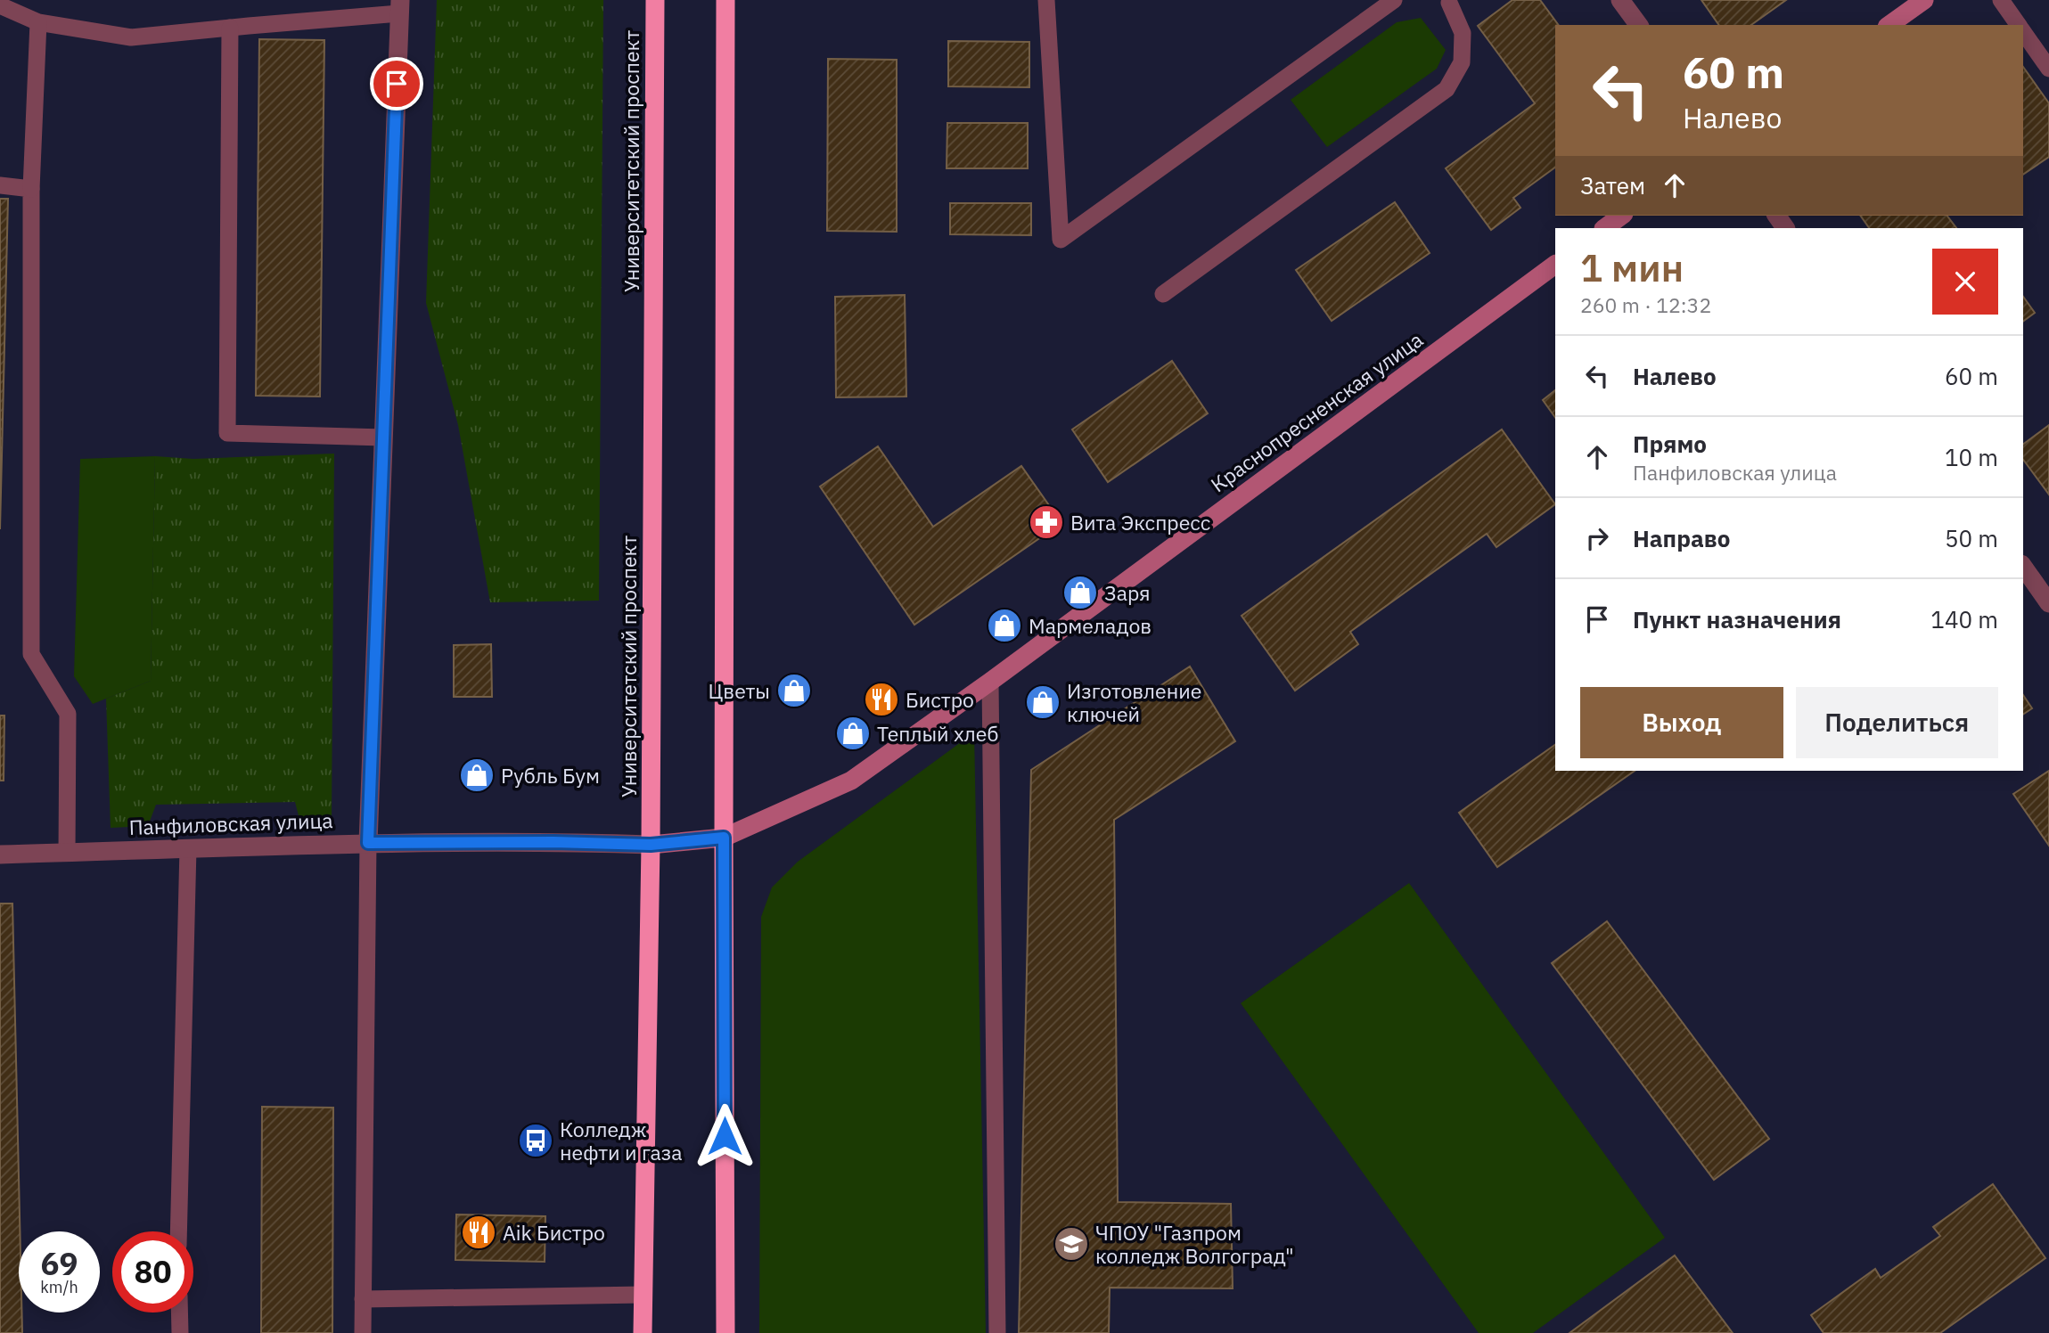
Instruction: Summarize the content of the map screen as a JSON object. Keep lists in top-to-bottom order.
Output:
{
  "streets": {
    "highway": ["Университетский проспект"],
    "street": ["Краснопресненская улица", "Панфиловская улица"]
  },
  "crossings": [
    ["Университетский проспект", "Краснопресненская улица"],
    ["Университетский проспект", "Панфиловская улица"],
    ["Краснопресненская улица", "Панфиловская улица"]
  ],
  "places": {
    "pharmacy": ["Вита Экспресс"],
    "shop": [
      "Заря",
      "Мармеладов",
      "Цветы",
      "Изготовление ключей",
      "Теплый хлеб",
      "Рубль Бум"
    ],
    "restaurant": ["Бистро", "Aik Бистро"],
    "bus stop": ["Колледж нефти и газа"],
    "school or university": ["ЧПОУ \"Газпром колледж Волгоград\""]
  },
  "page": {
    "turn": ["60 m", "Налево"],
    "then": "Затем",
    "heading": ["1 мин", "260 m · 12:32"],
    "list": [
      {
        "name": "Налево",
        "value": "60 m"
      },
      {
        "name": "Прямо",
        "note": "Панфиловская улица",
        "value": "10 m"
      },
      {
        "name": "Направо",
        "value": "50 m"
      },
      {
        "name": "Пункт назначения",
        "value": "140 m"
      }
    ],
    "buttons": ["Выход", "Поделиться"],
    "speed": "69 km/h",
    "limit": "80"
  }
}
